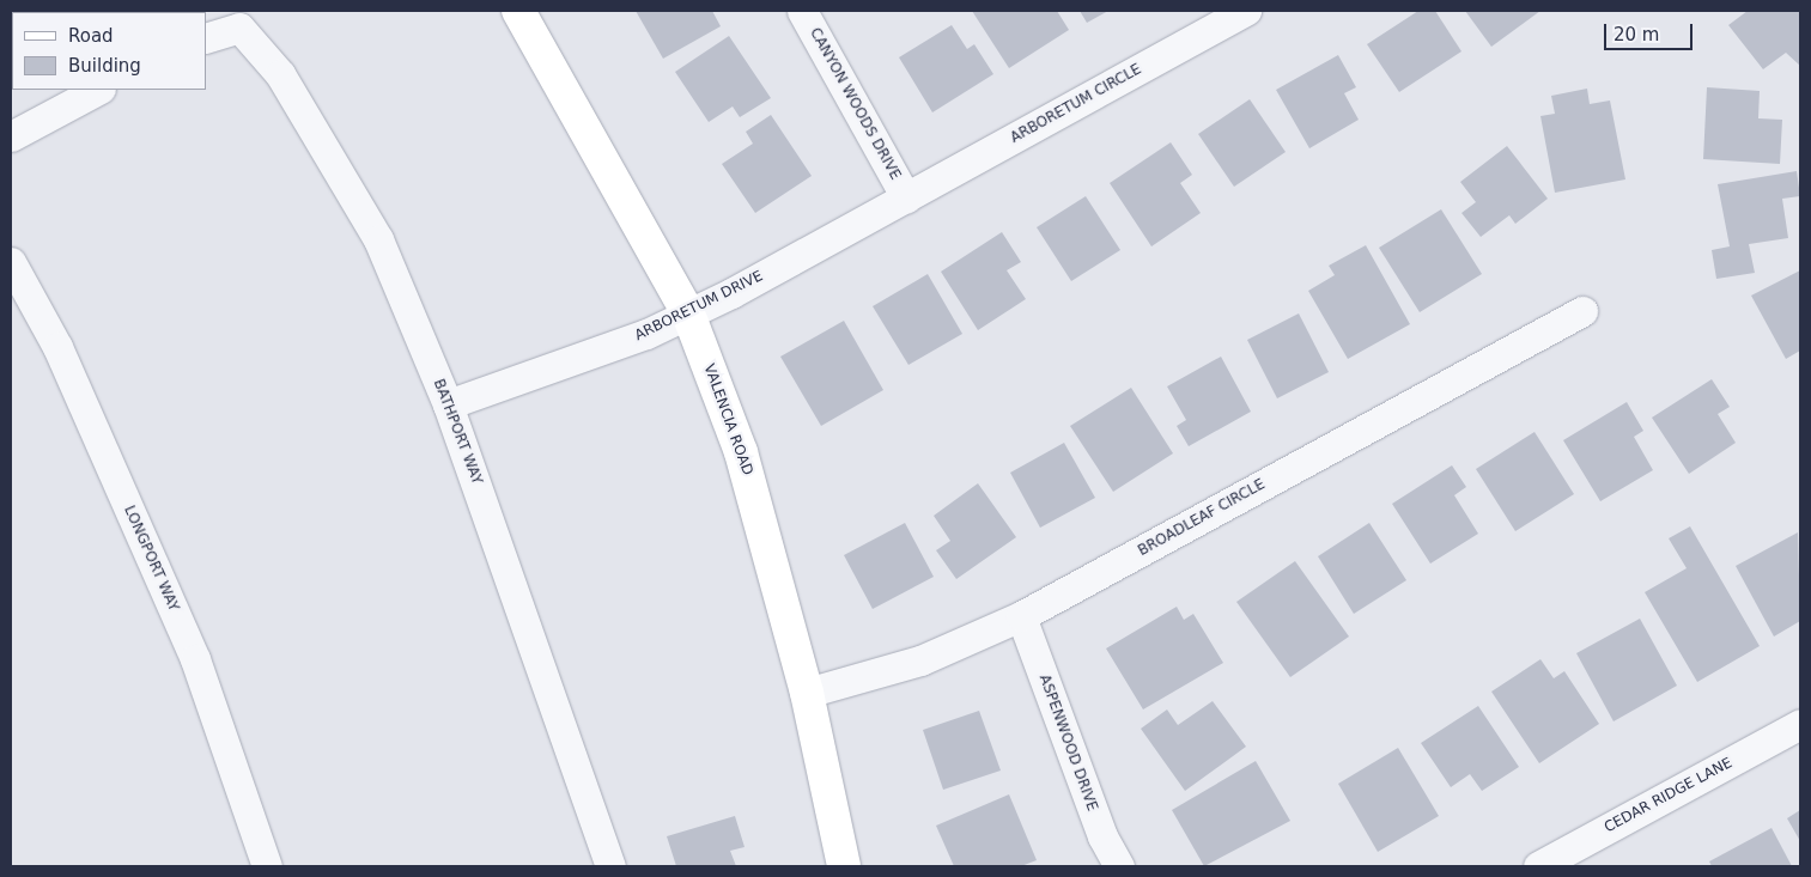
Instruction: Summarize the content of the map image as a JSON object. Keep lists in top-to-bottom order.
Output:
{
  "streets": {
    "street": [
      "CANYON WOODS DRIVE",
      "ARBORETUM CIRCLE",
      "ARBORETUM DRIVE",
      "VALENCIA ROAD",
      "BATHPORT WAY",
      "BROADLEAF CIRCLE",
      "LONGPORT WAY",
      "ASPENWOOD DRIVE",
      "CEDAR RIDGE LANE"
    ]
  },
  "crossings": [
    ["CANYON WOODS DRIVE", "ARBORETUM CIRCLE"],
    ["CANYON WOODS DRIVE", "ARBORETUM DRIVE"],
    ["ARBORETUM CIRCLE", "ARBORETUM DRIVE"],
    ["ARBORETUM DRIVE", "VALENCIA ROAD"],
    ["ARBORETUM DRIVE", "BATHPORT WAY"],
    ["VALENCIA ROAD", "BROADLEAF CIRCLE"],
    ["BROADLEAF CIRCLE", "ASPENWOOD DRIVE"]
  ],
  "legend": ["Road", "Building"],
  "scale_bar": "20 m"
}
